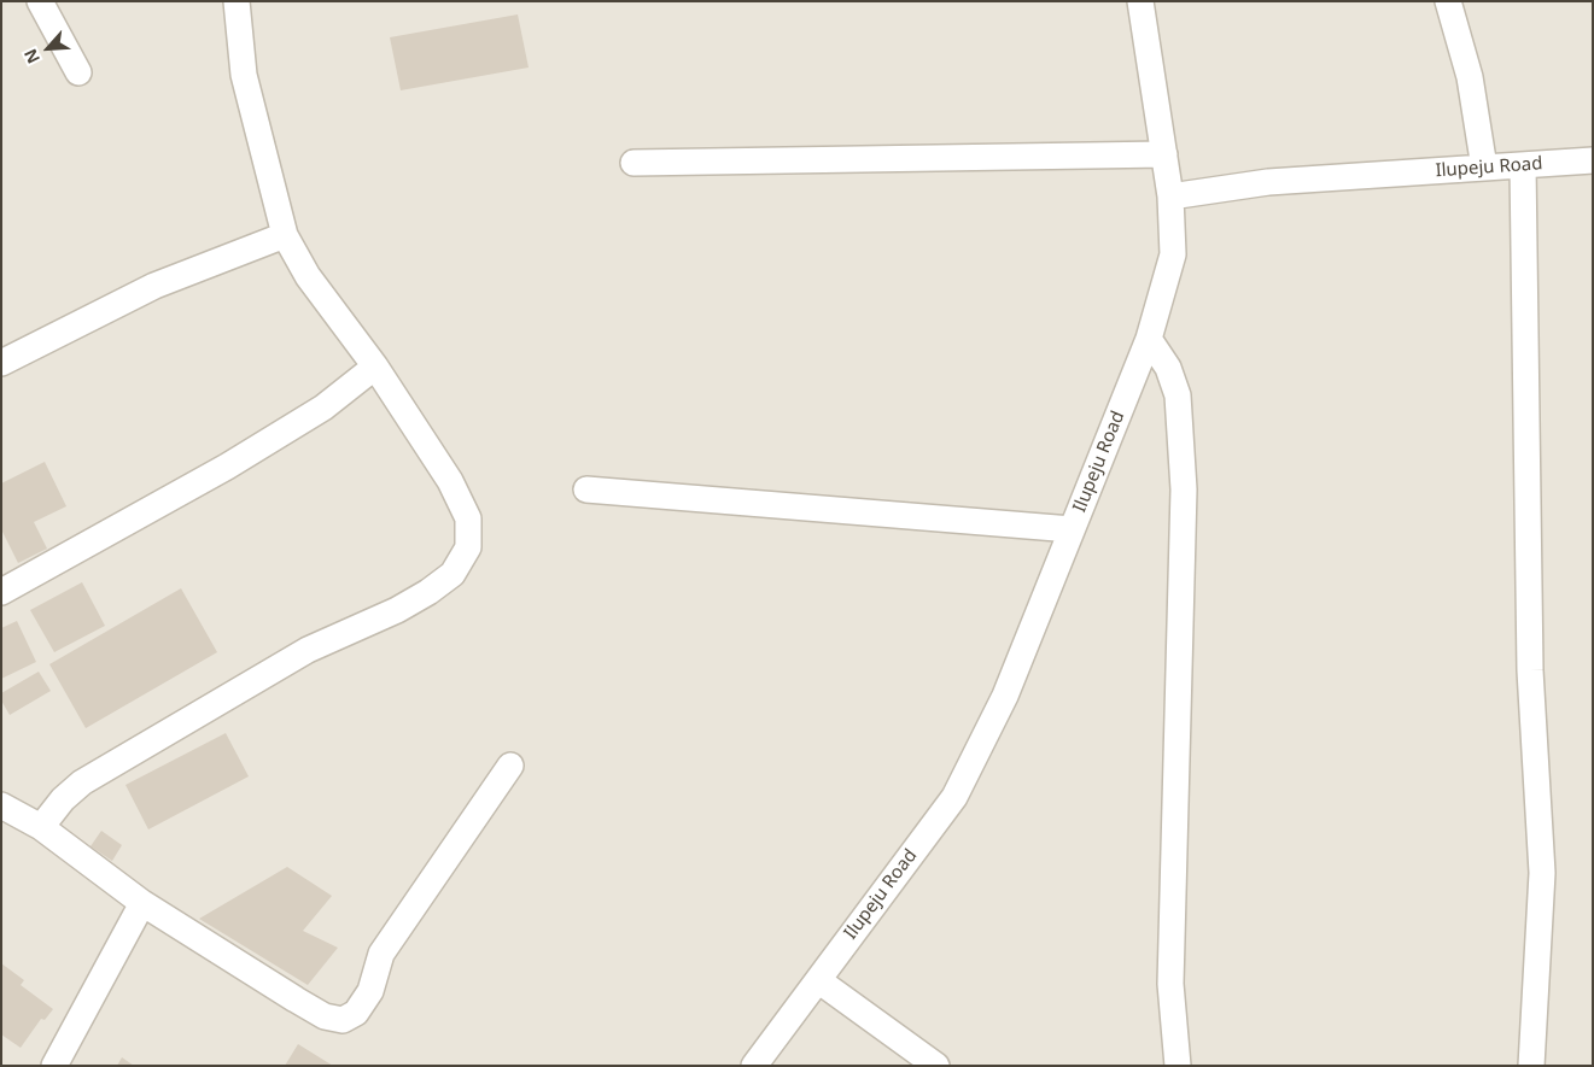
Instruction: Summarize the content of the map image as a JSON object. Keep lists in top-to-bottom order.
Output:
{
  "streets": {
    "street": ["Ilupeju Road"]
  },
  "north": "bottom left"
}
